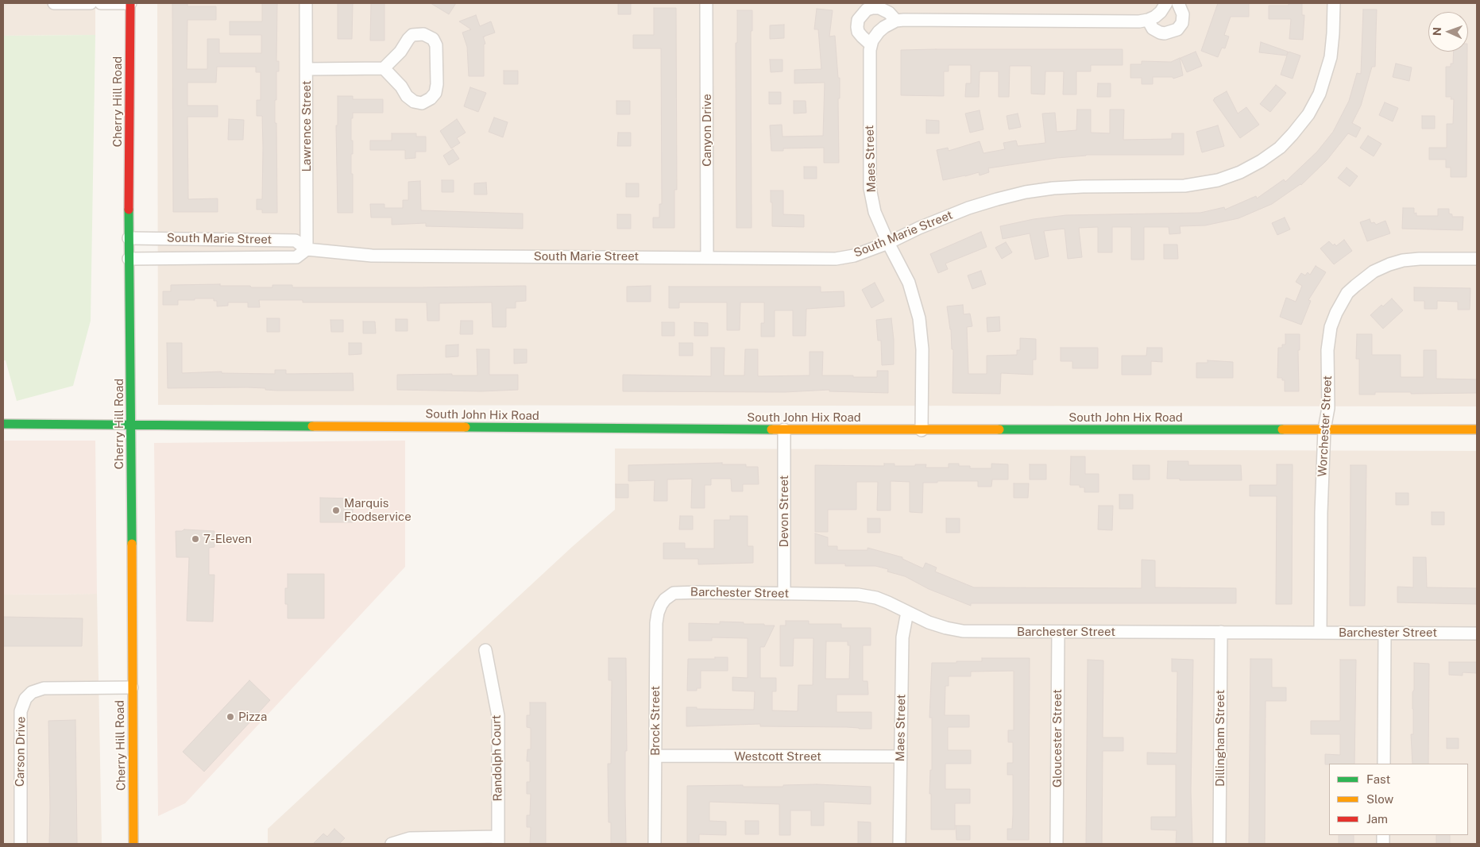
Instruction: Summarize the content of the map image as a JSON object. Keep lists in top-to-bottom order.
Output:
{
  "streets": {
    "street": [
      "Cherry Hill Road",
      "Lawrence Street",
      "Canyon Drive",
      "Maes Street",
      "South Marie Street",
      "South John Hix Road",
      "Worchester Street",
      "Devon Street",
      "Barchester Street",
      "Brock Street",
      "Gloucester Street",
      "Dillingham Street",
      "Carson Drive",
      "Westcott Street",
      "Randolph Court"
    ]
  },
  "crossings": [
    ["Cherry Hill Road", "South Marie Street"],
    ["Cherry Hill Road", "South John Hix Road"],
    ["Cherry Hill Road", "Carson Drive"],
    ["Lawrence Street", "South Marie Street"],
    ["Canyon Drive", "South Marie Street"],
    ["Maes Street", "South Marie Street"],
    ["Maes Street", "South John Hix Road"],
    ["Maes Street", "Barchester Street"],
    ["Maes Street", "Westcott Street"],
    ["South John Hix Road", "Worchester Street"],
    ["South John Hix Road", "Devon Street"],
    ["Worchester Street", "Barchester Street"],
    ["Devon Street", "Barchester Street"],
    ["Barchester Street", "Brock Street"],
    ["Barchester Street", "Gloucester Street"],
    ["Barchester Street", "Dillingham Street"],
    ["Brock Street", "Westcott Street"]
  ],
  "places": ["Marquis Foodservice", "7-Eleven", "Pizza"],
  "legend": ["Fast", "Slow", "Jam"],
  "north": "left"
}
